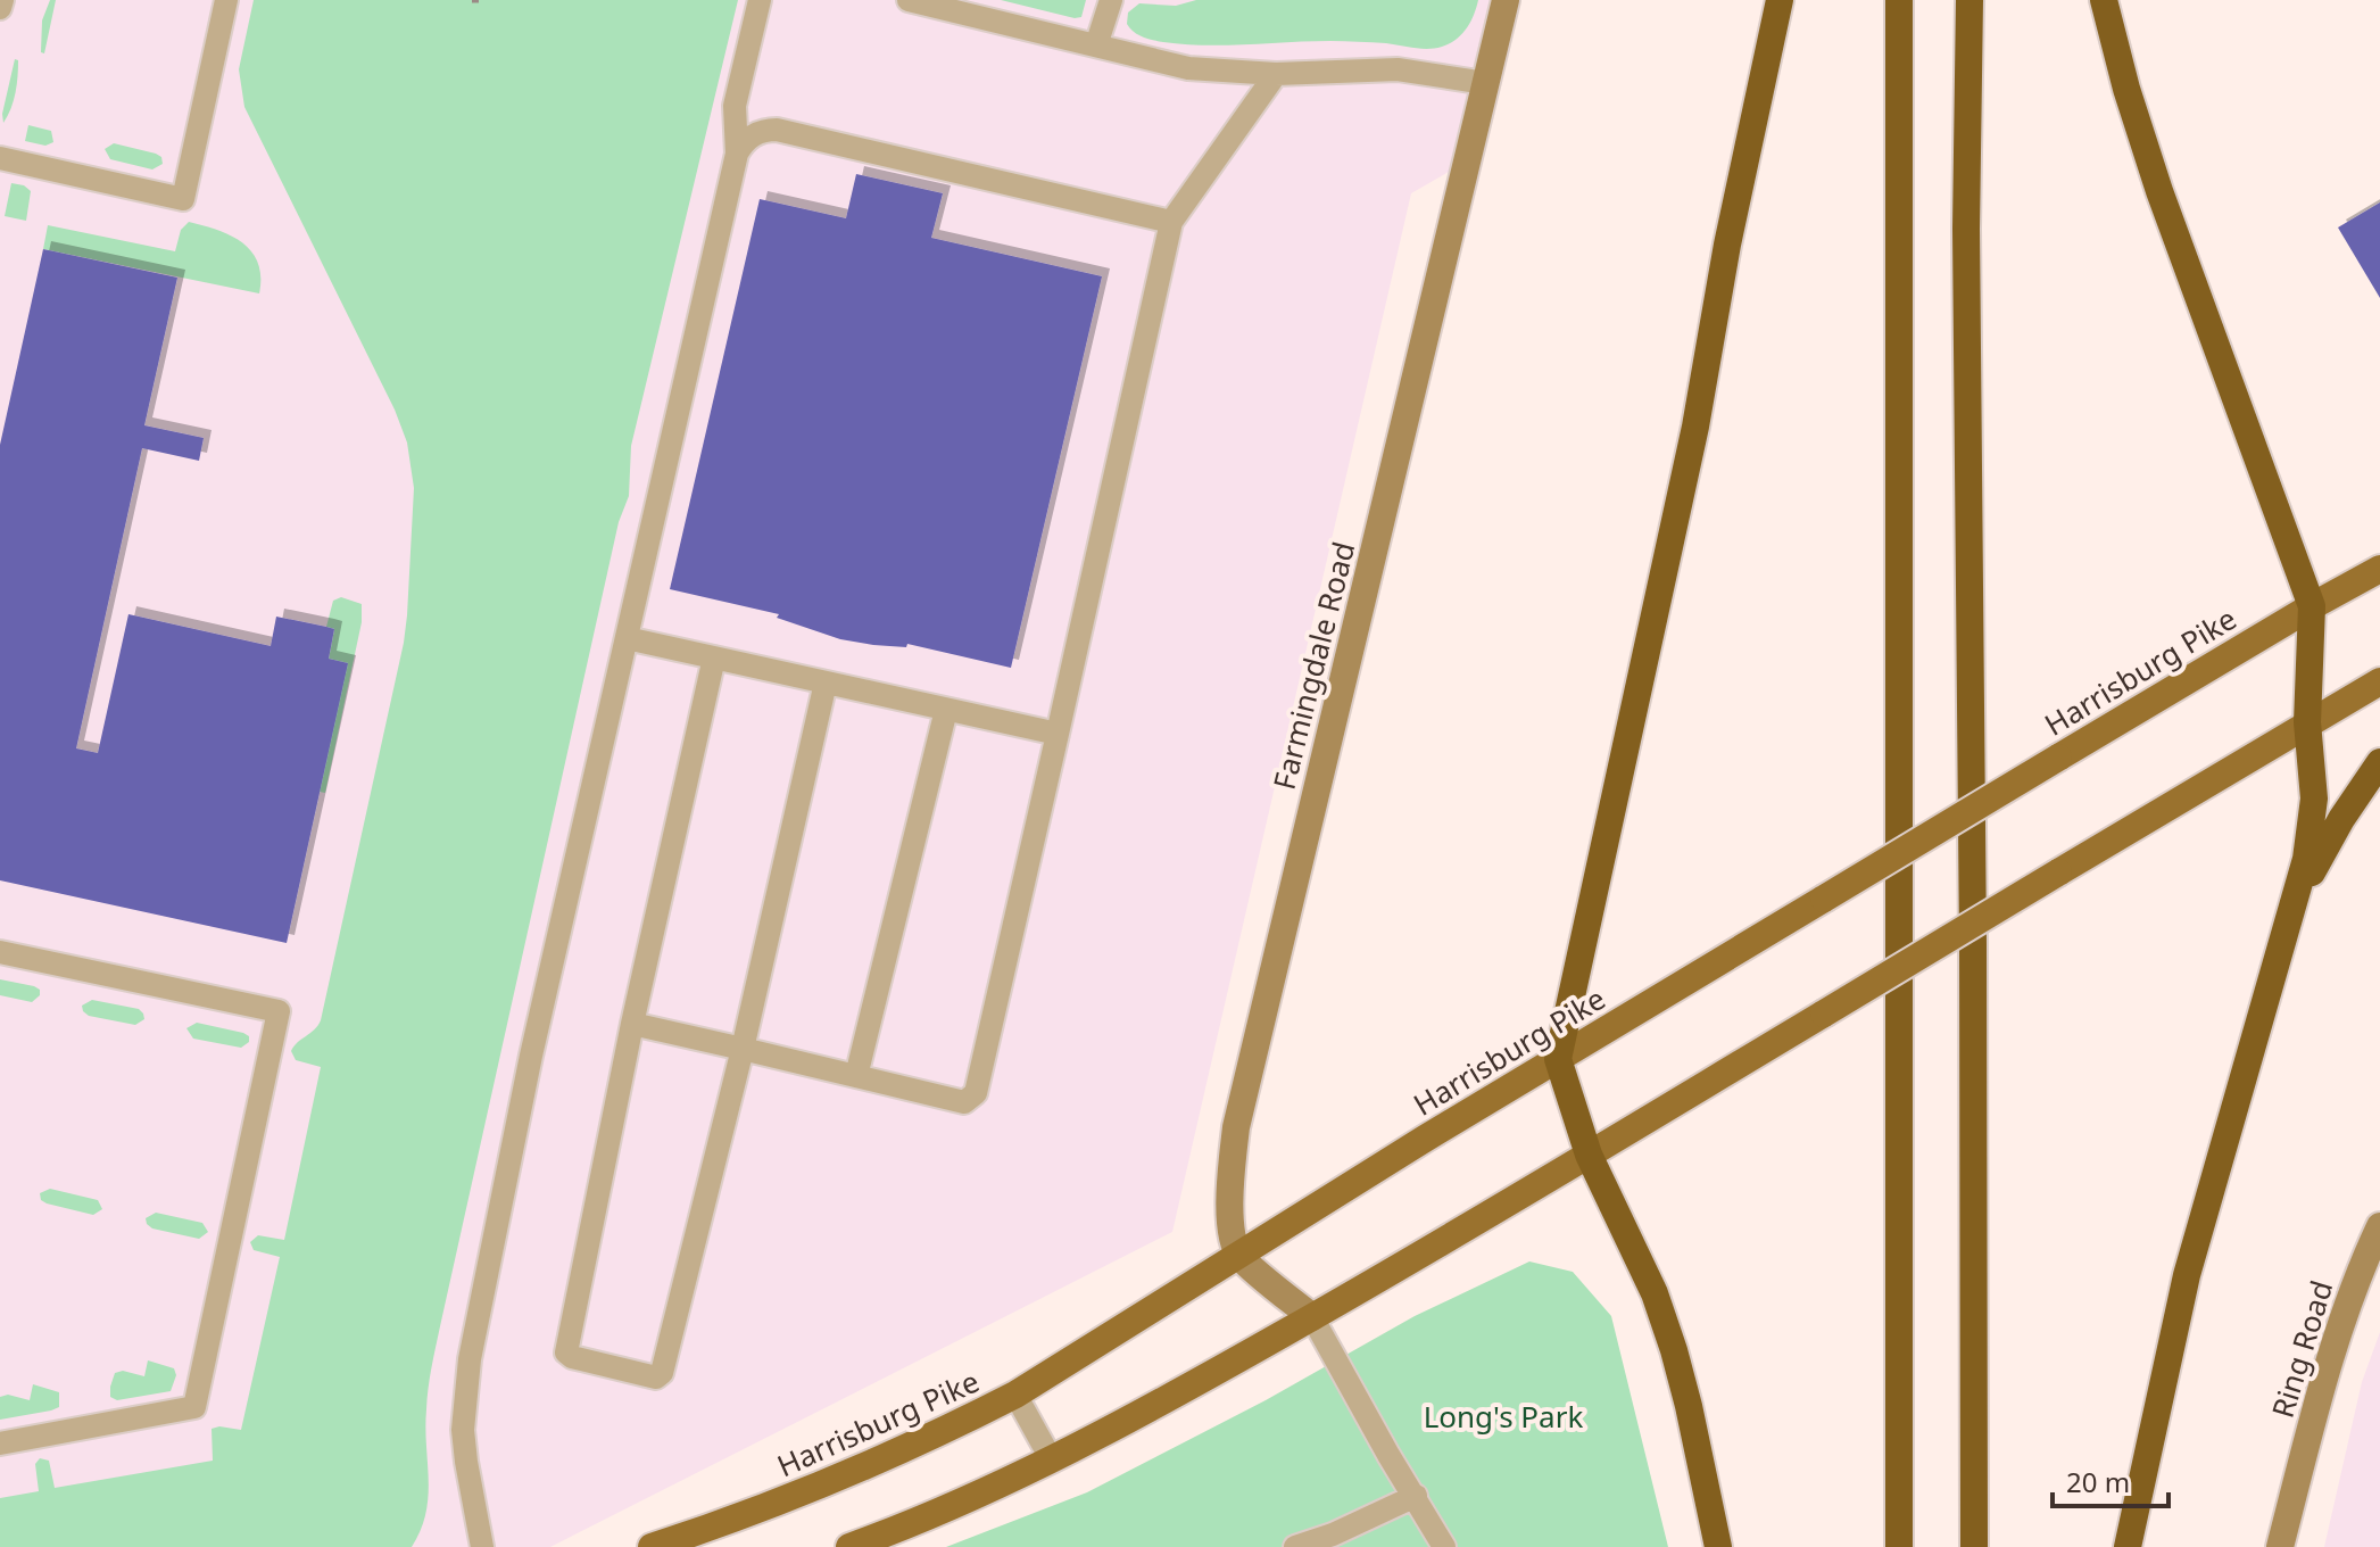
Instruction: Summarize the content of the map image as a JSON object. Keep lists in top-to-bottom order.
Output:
{
  "streets": {
    "main road": ["Harrisburg Pike"],
    "street": ["Farmingdale Road", "Ring Road"]
  },
  "crossings": [
    ["Farmingdale Road", "Harrisburg Pike"]
  ],
  "parks": ["Long's Park"],
  "scale_bar": "20 m"
}
